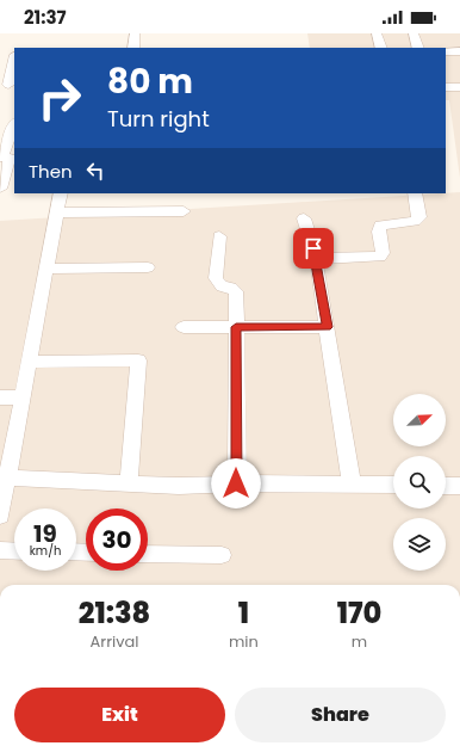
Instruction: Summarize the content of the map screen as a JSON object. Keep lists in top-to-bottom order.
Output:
{
  "north": "top right",
  "page": {
    "status": "21:37",
    "turn": ["80 m", "Turn right"],
    "then": "Then",
    "speed": "19 km/h",
    "limit": "30",
    "eta": [
      "21:38",
      "Arrival",
      "1",
      "min",
      "170",
      "m"
    ],
    "buttons": ["Exit", "Share"]
  }
}
